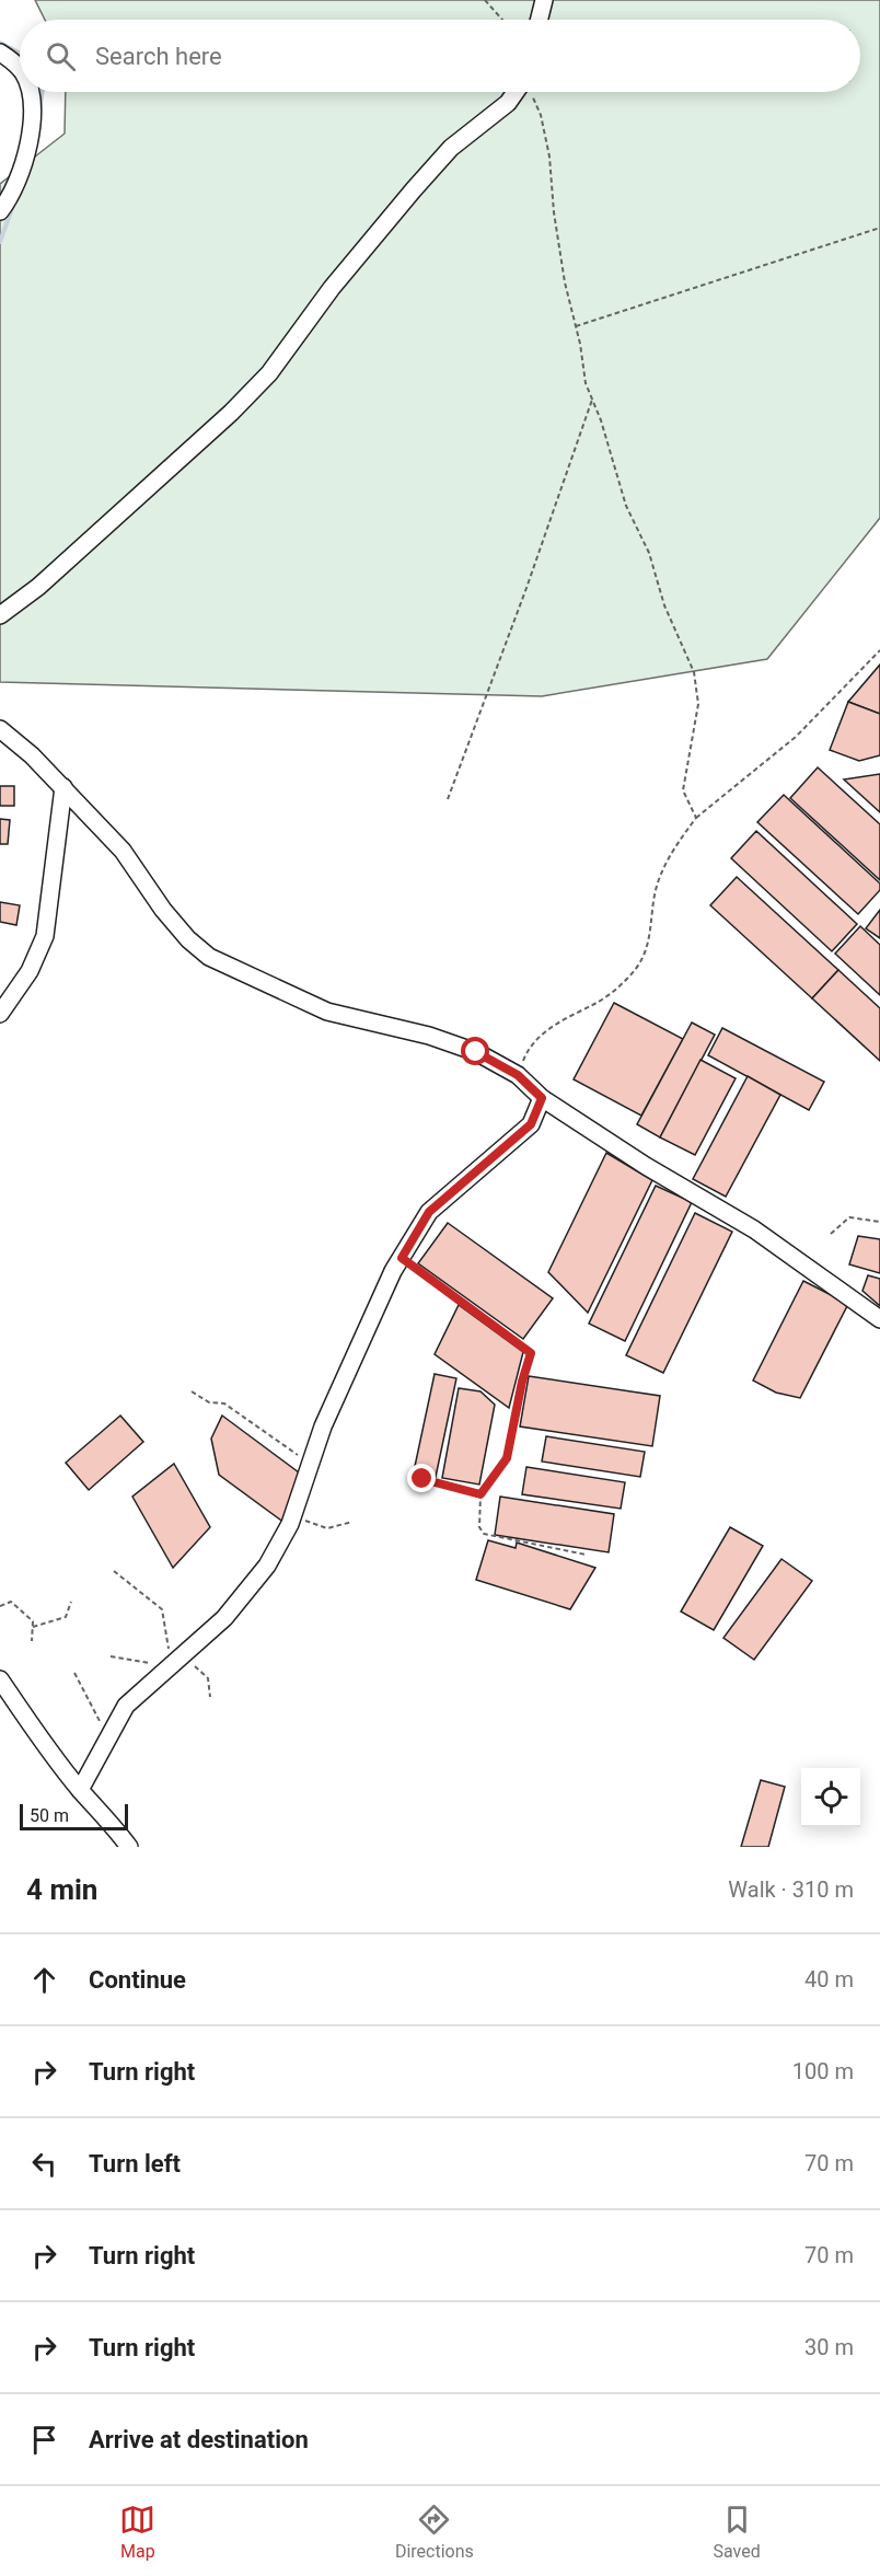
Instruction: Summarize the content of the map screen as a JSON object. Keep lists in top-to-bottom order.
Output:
{
  "scale_bar": "50 m",
  "page": {
    "search": "Search here",
    "scale": "50 m",
    "heading": ["4 min", "Walk · 310 m"],
    "list": [
      ["Continue", "40 m"],
      ["Turn right", "100 m"],
      ["Turn left", "70 m"],
      ["Turn right", "70 m"],
      ["Turn right", "30 m"],
      "Arrive at destination"
    ],
    "nav": ["Map", "Directions", "Saved"]
  }
}
